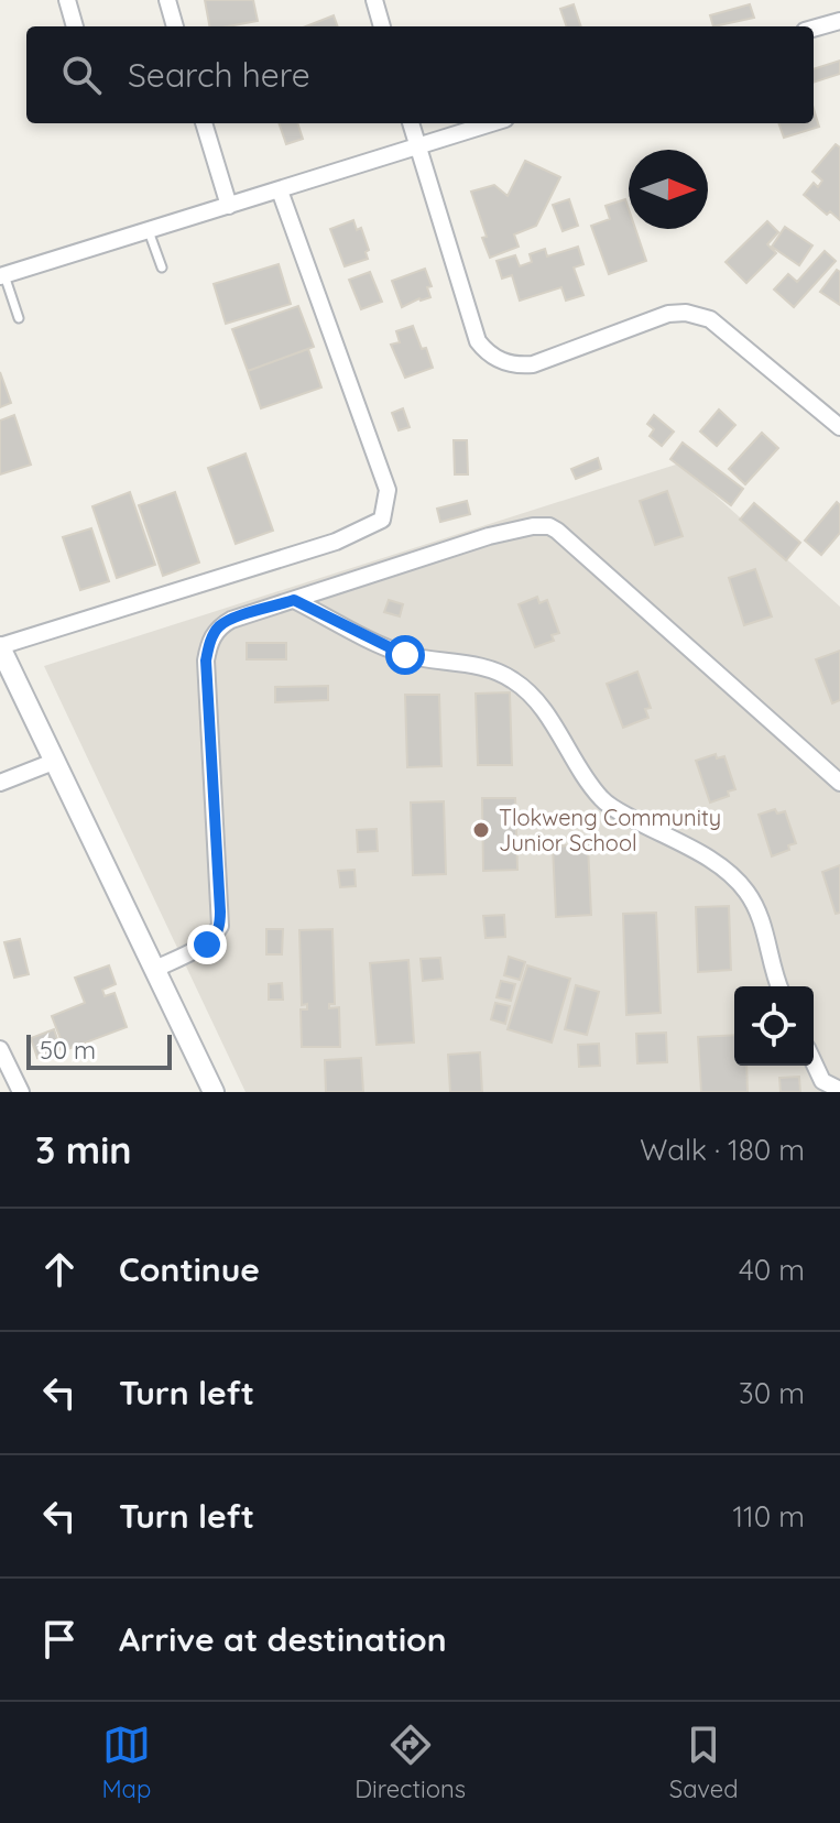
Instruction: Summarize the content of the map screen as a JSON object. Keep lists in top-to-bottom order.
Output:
{
  "places": ["Tlokweng Community Junior School"],
  "scale_bar": "50 m",
  "north": "right",
  "page": {
    "search": "Search here",
    "scale": "50 m",
    "heading": ["3 min", "Walk · 180 m"],
    "list": [
      ["Continue", "40 m"],
      ["Turn left", "30 m"],
      ["Turn left", "110 m"],
      "Arrive at destination"
    ],
    "nav": ["Map", "Directions", "Saved"]
  }
}
